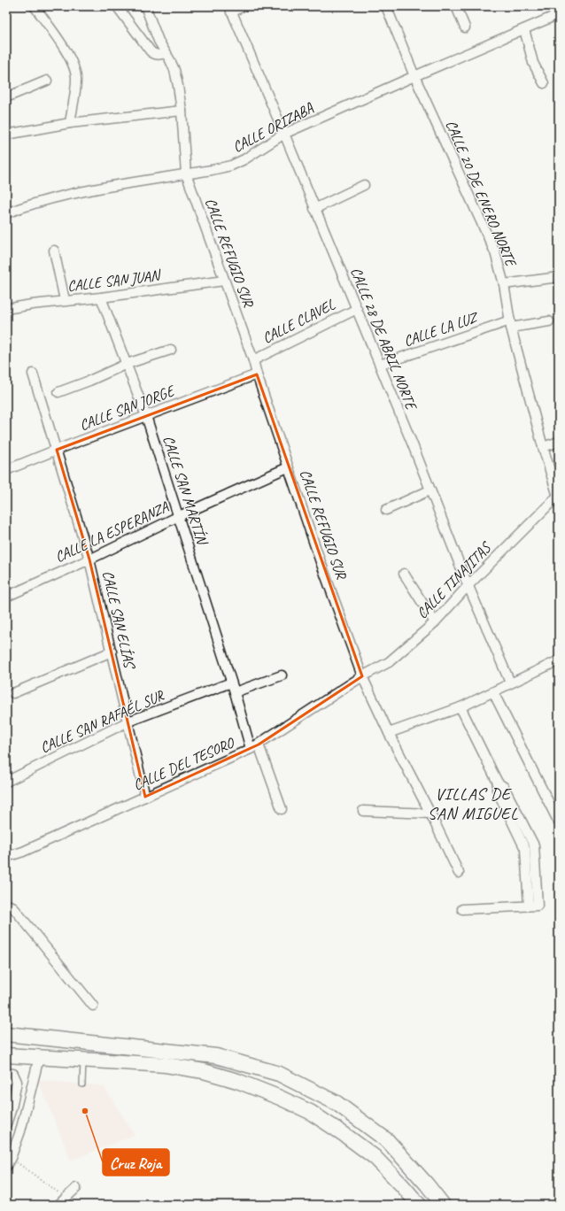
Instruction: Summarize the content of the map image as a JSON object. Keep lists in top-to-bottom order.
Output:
{
  "streets": {
    "street": [
      "CALLE ORIZABA",
      "CALLE 20 DE ENERO NORTE",
      "CALLE REFUGIO SUR",
      "CALLE SAN JUAN",
      "CALLE CLAVEL",
      "CALLE LA LUZ",
      "CALLE 28 DE ABRIL NORTE",
      "CALLE SAN JORGE",
      "CALLE SAN MARTÍN",
      "CALLE LA ESPERANZA",
      "CALLE TINAJITAS",
      "CALLE SAN ELÍAS",
      "CALLE SAN RAFAÉL SUR",
      "CALLE DEL TESORO"
    ]
  },
  "crossings": [
    ["CALLE ORIZABA", "CALLE 20 DE ENERO NORTE"],
    ["CALLE ORIZABA", "CALLE REFUGIO SUR"],
    ["CALLE ORIZABA", "CALLE 28 DE ABRIL NORTE"],
    ["CALLE 20 DE ENERO NORTE", "CALLE LA LUZ"],
    ["CALLE 20 DE ENERO NORTE", "CALLE TINAJITAS"],
    ["CALLE REFUGIO SUR", "CALLE SAN JUAN"],
    ["CALLE REFUGIO SUR", "CALLE CLAVEL"],
    ["CALLE REFUGIO SUR", "CALLE SAN JORGE"],
    ["CALLE REFUGIO SUR", "CALLE LA ESPERANZA"],
    ["CALLE REFUGIO SUR", "CALLE TINAJITAS"],
    ["CALLE REFUGIO SUR", "CALLE DEL TESORO"],
    ["CALLE SAN JUAN", "CALLE SAN MARTÍN"],
    ["CALLE CLAVEL", "CALLE 28 DE ABRIL NORTE"],
    ["CALLE LA LUZ", "CALLE 28 DE ABRIL NORTE"],
    ["CALLE 28 DE ABRIL NORTE", "CALLE TINAJITAS"],
    ["CALLE SAN JORGE", "CALLE SAN MARTÍN"],
    ["CALLE SAN JORGE", "CALLE SAN ELÍAS"],
    ["CALLE SAN MARTÍN", "CALLE LA ESPERANZA"],
    ["CALLE SAN MARTÍN", "CALLE SAN RAFAÉL SUR"],
    ["CALLE SAN MARTÍN", "CALLE DEL TESORO"],
    ["CALLE LA ESPERANZA", "CALLE SAN ELÍAS"],
    ["CALLE TINAJITAS", "CALLE DEL TESORO"],
    ["CALLE SAN ELÍAS", "CALLE SAN RAFAÉL SUR"],
    ["CALLE SAN ELÍAS", "CALLE DEL TESORO"]
  ],
  "districts": ["VILLAS DE SAN MIGUEL"],
  "places": ["Cruz Roja"]
}
